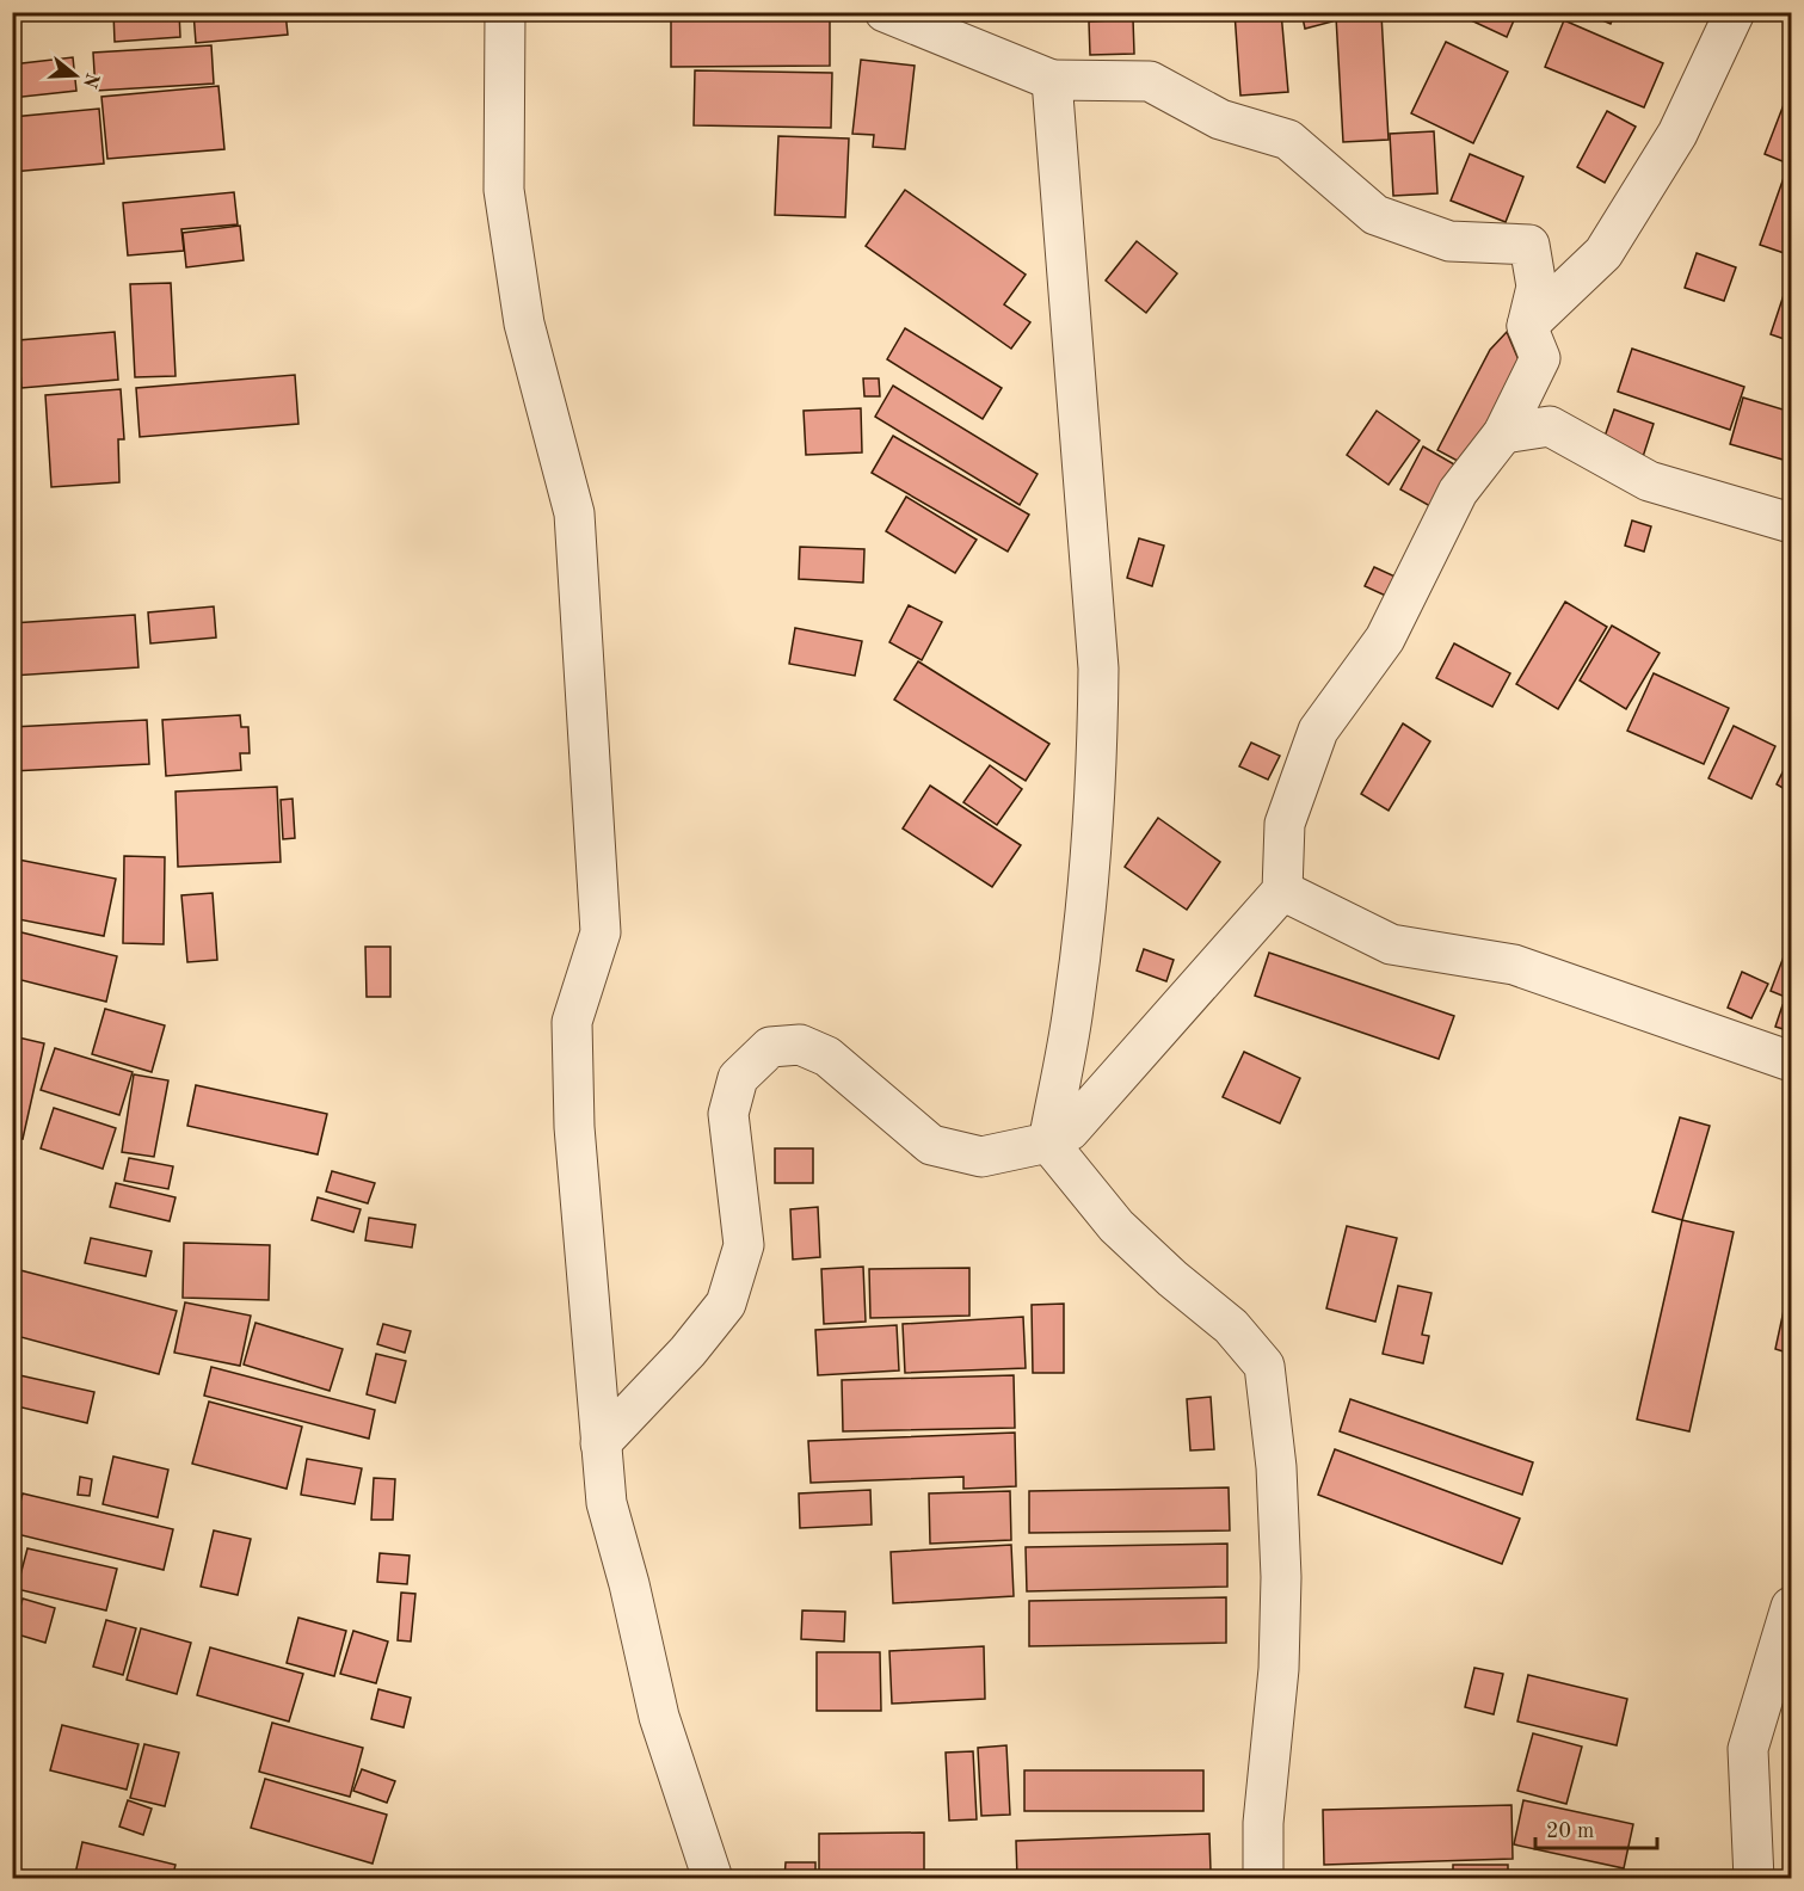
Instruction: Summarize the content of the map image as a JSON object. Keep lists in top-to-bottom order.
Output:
{
  "scale_bar": "20 m",
  "north": "right"
}
